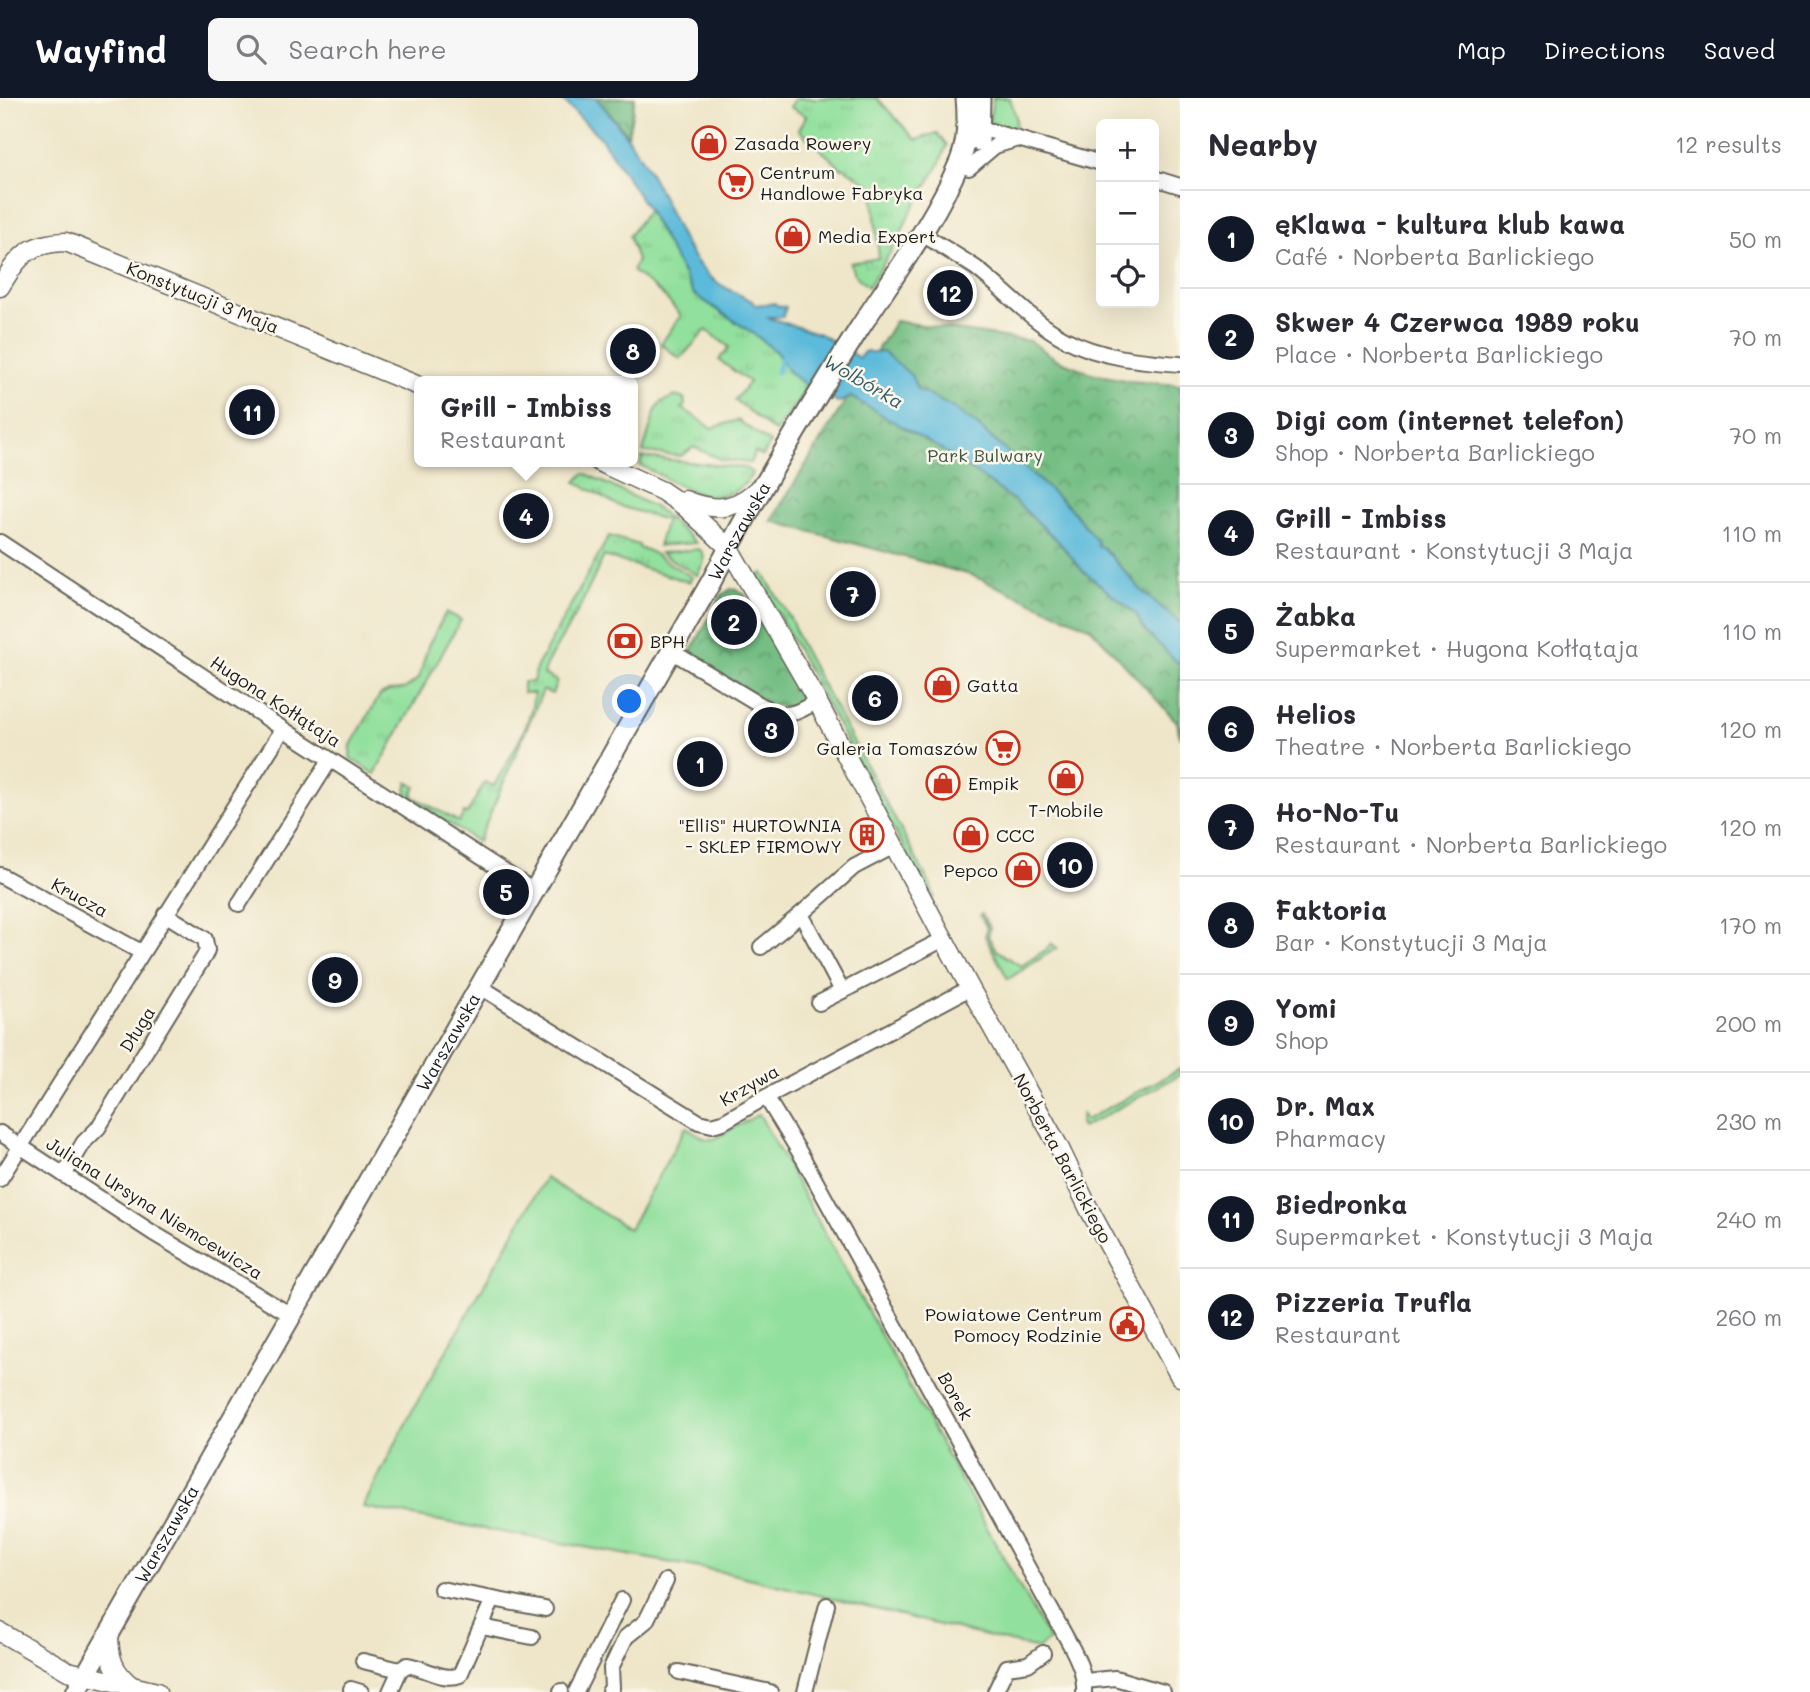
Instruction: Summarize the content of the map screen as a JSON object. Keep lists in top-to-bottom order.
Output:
{
  "streets": {
    "main road": ["Warszawska"],
    "street": [
      "Konstytucji 3 Maja",
      "Hugona Kołłątaja",
      "Krucza",
      "Długa",
      "Krzywa",
      "Norberta Barlickiego",
      "Juliana Ursyna Niemcewicza",
      "Borek"
    ]
  },
  "crossings": [
    ["Warszawska", "Hugona Kołłątaja"],
    ["Warszawska", "Krzywa"],
    ["Warszawska", "Norberta Barlickiego"],
    ["Warszawska", "Juliana Ursyna Niemcewicza"],
    ["Hugona Kołłątaja", "Długa"],
    ["Krucza", "Długa"],
    ["Długa", "Juliana Ursyna Niemcewicza"],
    ["Krzywa", "Norberta Barlickiego"],
    ["Krzywa", "Borek"]
  ],
  "water": ["Wolbórka"],
  "parks": ["Park Bulwary"],
  "places": {
    "shop": [
      "Zasada Rowery",
      "Media Expert",
      "Gatta",
      "T-Mobile",
      "Empik",
      "CCC",
      "Pepco"
    ],
    "supermarket": ["Centrum Handlowe Fabryka", "Galeria Tomaszów"],
    "bank": ["BPH"],
    "building": ["\"ElliS\" HURTOWNIA - SKLEP FIRMOWY"],
    "public building": ["Powiatowe Centrum Pomocy Rodzinie"]
  },
  "page": {
    "header": "Wayfind",
    "search": "Search here",
    "nav": ["Map", "Directions", "Saved"],
    "heading": ["Nearby", "12 results"],
    "map_buttons": ["+", "−"],
    "list": [
      {
        "mark": "1",
        "name": "ęKlawa - kultura klub kawa",
        "note": "Café · Norberta Barlickiego",
        "value": "50 m"
      },
      {
        "mark": "2",
        "name": "Skwer 4 Czerwca 1989 roku",
        "note": "Place · Norberta Barlickiego",
        "value": "70 m"
      },
      {
        "mark": "3",
        "name": "Digi com (internet telefon)",
        "note": "Shop · Norberta Barlickiego",
        "value": "70 m"
      },
      {
        "mark": "4",
        "name": "Grill - Imbiss",
        "note": "Restaurant · Konstytucji 3 Maja",
        "value": "110 m"
      },
      {
        "mark": "5",
        "name": "Żabka",
        "note": "Supermarket · Hugona Kołłątaja",
        "value": "110 m"
      },
      {
        "mark": "6",
        "name": "Helios",
        "note": "Theatre · Norberta Barlickiego",
        "value": "120 m"
      },
      {
        "mark": "7",
        "name": "Ho-No-Tu",
        "note": "Restaurant · Norberta Barlickiego",
        "value": "120 m"
      },
      {
        "mark": "8",
        "name": "Faktoria",
        "note": "Bar · Konstytucji 3 Maja",
        "value": "170 m"
      },
      {
        "mark": "9",
        "name": "Yomi",
        "note": "Shop",
        "value": "200 m"
      },
      {
        "mark": "10",
        "name": "Dr. Max",
        "note": "Pharmacy",
        "value": "230 m"
      },
      {
        "mark": "11",
        "name": "Biedronka",
        "note": "Supermarket · Konstytucji 3 Maja",
        "value": "240 m"
      },
      {
        "mark": "12",
        "name": "Pizzeria Trufla",
        "note": "Restaurant",
        "value": "260 m"
      }
    ],
    "pins": [
      "12",
      "8",
      "11",
      "4",
      "7",
      "2",
      "6",
      "3",
      "1",
      "10",
      "5",
      "9"
    ],
    "popup": ["Grill - Imbiss", "Restaurant"]
  }
}
